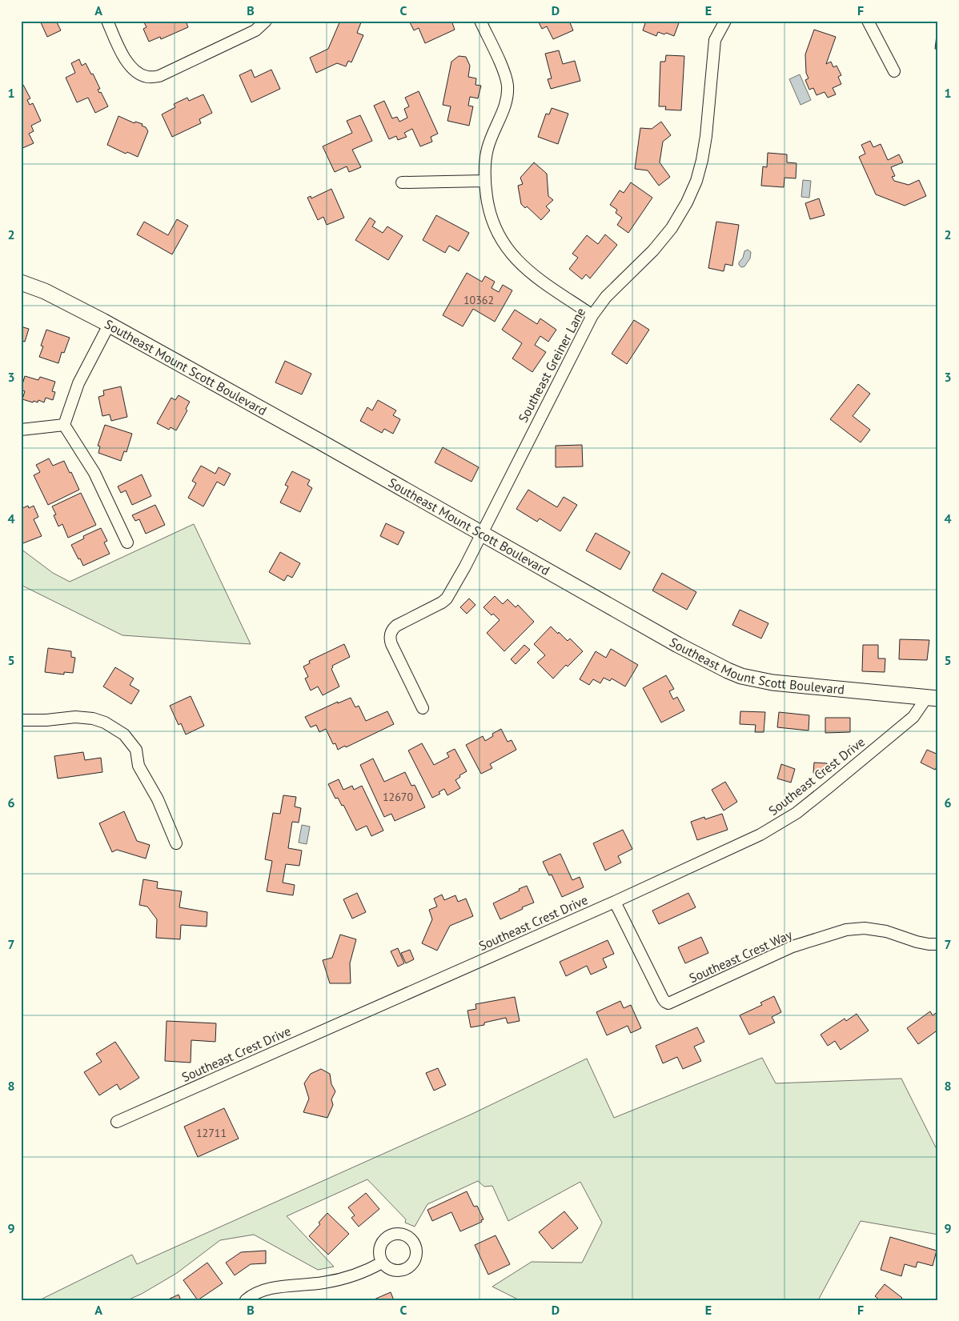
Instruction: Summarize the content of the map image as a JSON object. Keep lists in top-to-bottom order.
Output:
{
  "streets": {
    "main road": ["Southeast Mount Scott Boulevard"],
    "street": ["Southeast Greiner Lane", "Southeast Crest Drive", "Southeast Crest Way"]
  },
  "crossings": [
    ["Southeast Greiner Lane", "Southeast Mount Scott Boulevard"],
    ["Southeast Mount Scott Boulevard", "Southeast Crest Drive"],
    ["Southeast Crest Drive", "Southeast Crest Way"]
  ],
  "house_numbers": ["10362", "12670", "12711"],
  "grid": {
    "columns": [
      "A",
      "B",
      "C",
      "D",
      "E",
      "F"
    ],
    "rows": [
      "1",
      "2",
      "3",
      "4",
      "5",
      "6",
      "7",
      "8",
      "9"
    ]
  }
}
